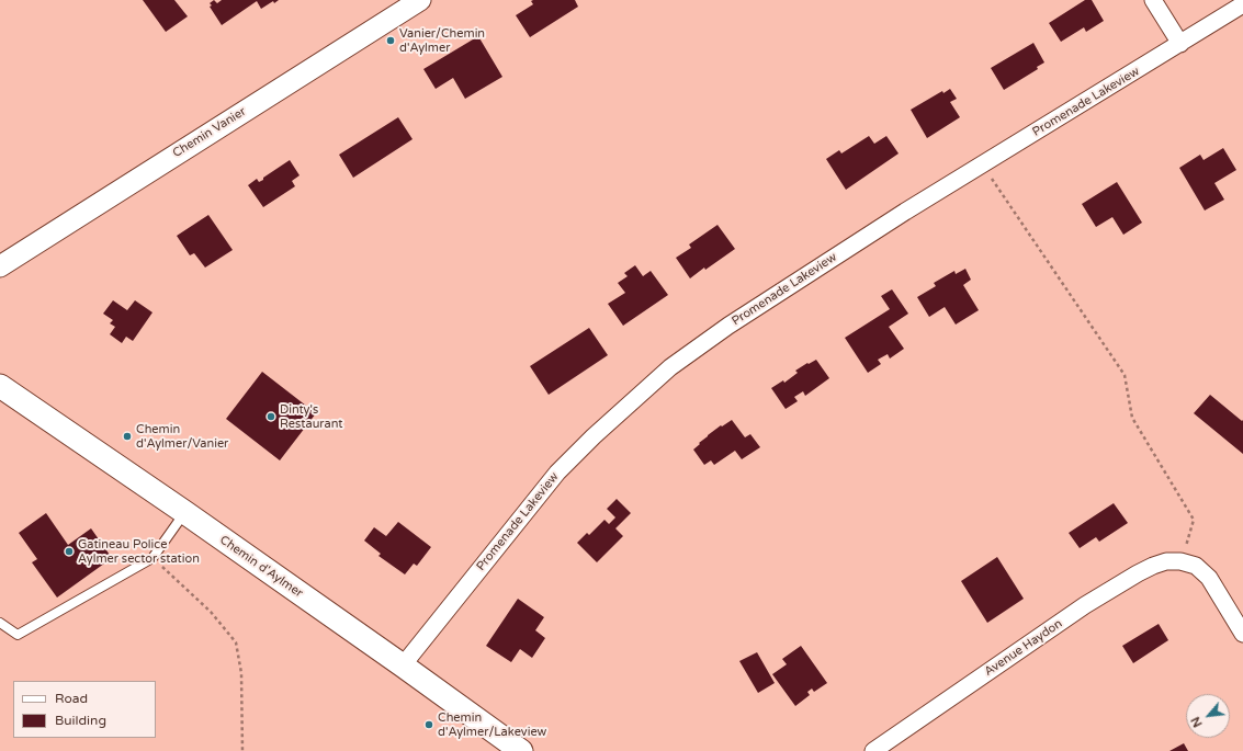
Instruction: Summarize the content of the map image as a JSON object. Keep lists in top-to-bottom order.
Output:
{
  "streets": {
    "main road": ["Chemin d'Aylmer"],
    "street": ["Promenade Lakeview", "Chemin Vanier", "Avenue Haydon"]
  },
  "crossings": [
    ["Promenade Lakeview", "Chemin d'Aylmer"]
  ],
  "places": [
    "Vanier/Chemin d'Aylmer",
    "Dinty's Restaurant",
    "Chemin d'Aylmer/Vanier",
    "Gatineau Police Aylmer sector station",
    "Chemin d'Aylmer/Lakeview"
  ],
  "legend": ["Road", "Building"],
  "north": "bottom left"
}
